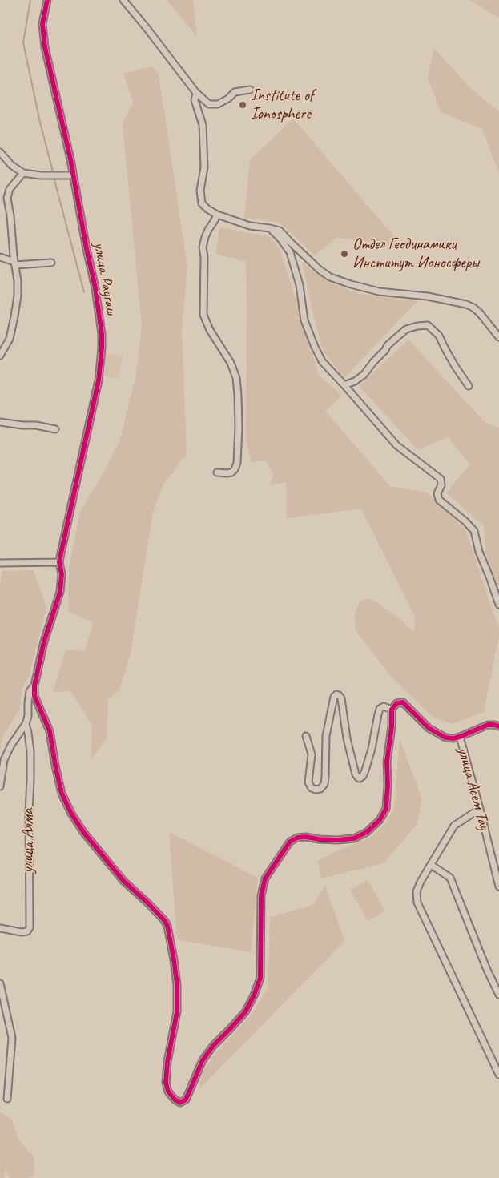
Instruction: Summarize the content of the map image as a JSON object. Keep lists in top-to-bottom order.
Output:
{
  "streets": {
    "street": ["улица Раугаш", "улица Асем Тау", "улица Алма"]
  },
  "crossings": [
    ["улица Раугаш", "улица Алма"]
  ],
  "places": ["Institute of Ionosphere", "Отдел Геодинамики Институт Ионосферы"]
}
